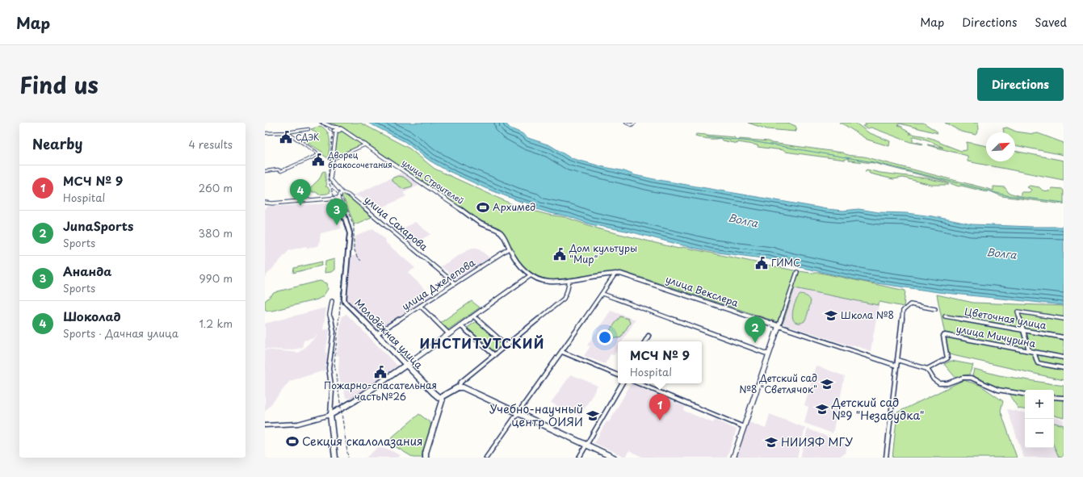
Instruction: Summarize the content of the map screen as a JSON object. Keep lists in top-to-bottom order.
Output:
{
  "streets": {
    "main road": ["Молодёжная улица"],
    "street": [
      "улица Строителей",
      "улица Сахарова",
      "улица Джелепова",
      "улица Векслера",
      "Цветочная улица",
      "улица Мичурина"
    ]
  },
  "crossings": [
    ["улица Строителей", "улица Джелепова"],
    ["улица Строителей", "улица Векслера"],
    ["улица Сахарова", "улица Джелепова"],
    ["улица Джелепова", "улица Векслера"],
    ["улица Джелепова", "Молодёжная улица"]
  ],
  "districts": ["ИНСТИТУТСКИЙ"],
  "water": ["Волга"],
  "places": {
    "public building": [
      "СДЭК",
      "Дворец бракосочетания",
      "Дом культуры \"Мир\"",
      "ГИМС",
      "Пожарно-спасательная часть№26"
    ],
    "sports": ["Архимед", "Секция скалолазания"],
    "school or university": [
      "Школа №8",
      "Детский сад №8 \"Светлячок\"",
      "Детский сад №9 \"Незабудка\"",
      "Учебно-научный центр ОИЯИ",
      "НИИЯФ МГУ"
    ]
  },
  "north": "top right",
  "page": {
    "header": "Map",
    "nav": ["Map", "Directions", "Saved"],
    "title": "Find us",
    "buttons": "Directions",
    "heading": ["Nearby", "4 results"],
    "list": [
      {
        "mark": "1",
        "name": "МСЧ № 9",
        "note": "Hospital",
        "value": "260 m"
      },
      {
        "mark": "2",
        "name": "JunaSports",
        "note": "Sports",
        "value": "380 m"
      },
      {
        "mark": "3",
        "name": "Ананда",
        "note": "Sports",
        "value": "990 m"
      },
      {
        "mark": "4",
        "name": "Шоколад",
        "note": "Sports · Дачная улица",
        "value": "1.2 km"
      }
    ],
    "pins": [
      "4",
      "3",
      "2",
      "1"
    ],
    "popup": ["МСЧ № 9", "Hospital"],
    "map_buttons": ["+", "−"]
  }
}
